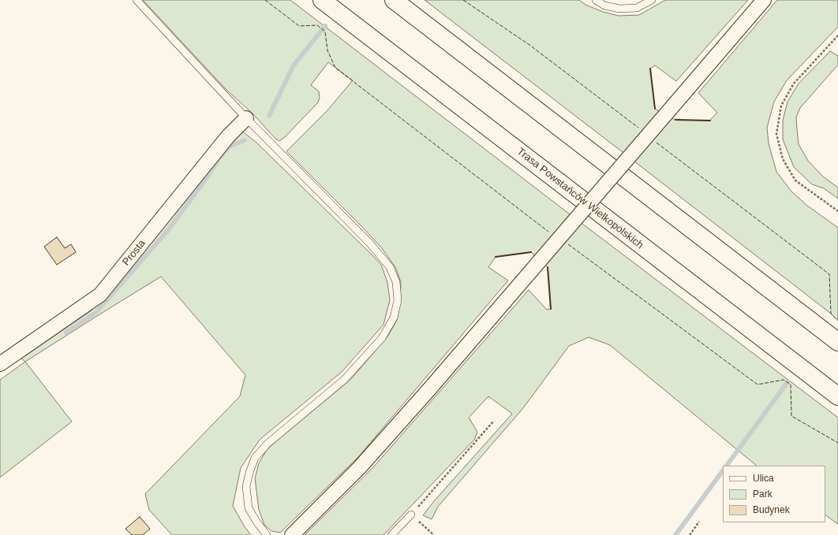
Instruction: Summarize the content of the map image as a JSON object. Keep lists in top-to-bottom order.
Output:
{
  "streets": {
    "highway": ["Trasa Powstańców Wielkopolskich"],
    "street": ["Prosta"]
  },
  "legend": ["Ulica", "Park", "Budynek"]
}
